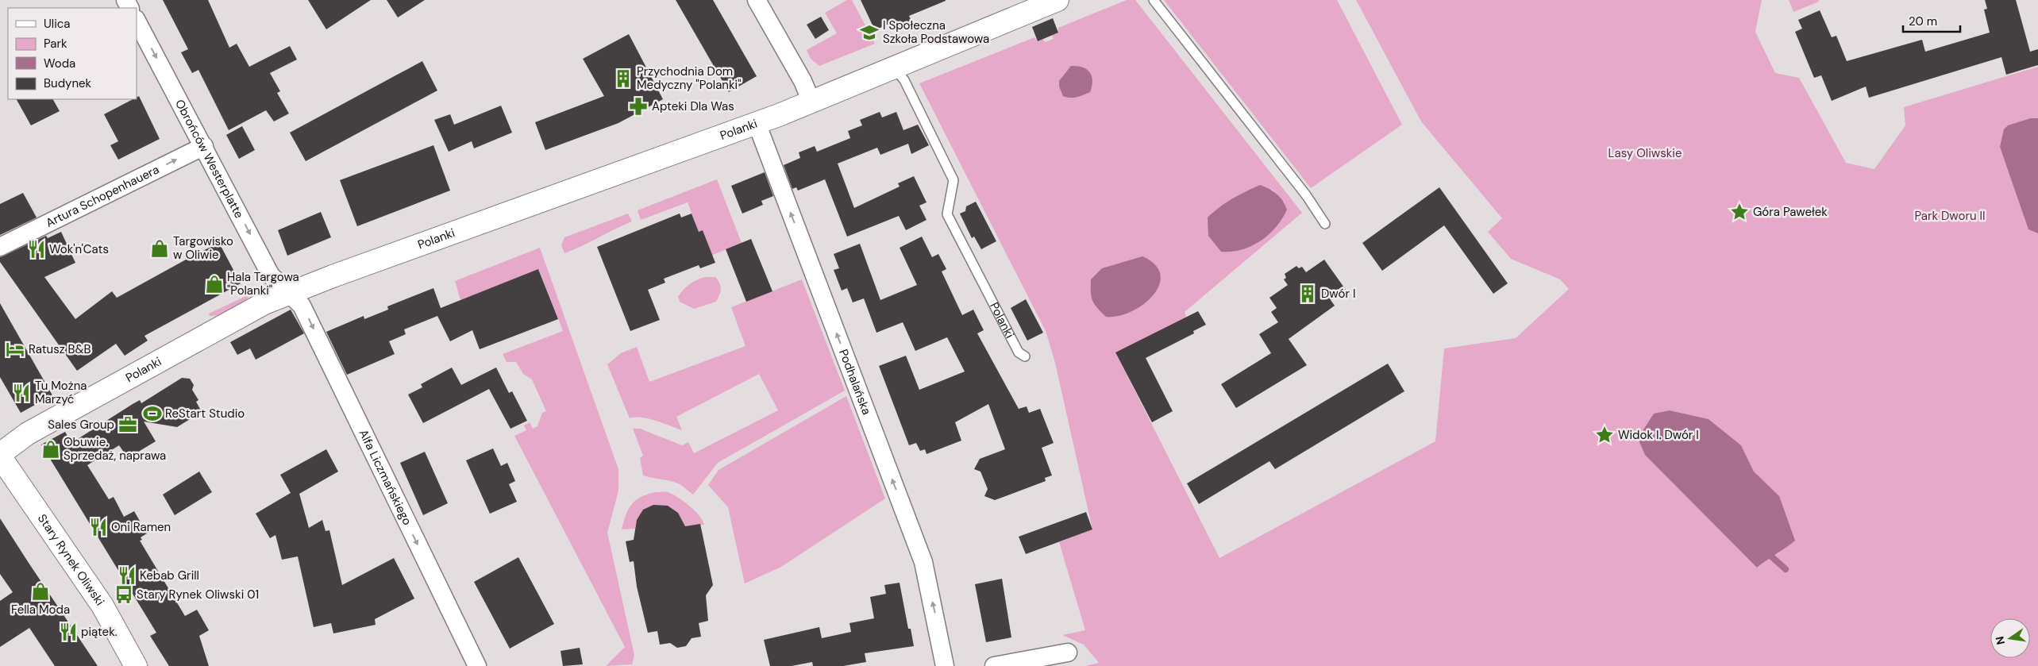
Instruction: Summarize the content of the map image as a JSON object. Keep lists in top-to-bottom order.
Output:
{
  "streets": {
    "street": [
      "Polanki",
      "Obrońców Westerplatte",
      "Artura Schopenhauera",
      "Podhalańska",
      "Alfa Liczmańskiego",
      "Stary Rynek Oliwski"
    ]
  },
  "crossings": [
    ["Polanki", "Obrońców Westerplatte"],
    ["Polanki", "Podhalańska"],
    ["Polanki", "Alfa Liczmańskiego"],
    ["Polanki", "Stary Rynek Oliwski"],
    ["Obrońców Westerplatte", "Artura Schopenhauera"],
    ["Obrońców Westerplatte", "Alfa Liczmańskiego"]
  ],
  "one_way": [
    "Obrońców Westerplatte",
    "Artura Schopenhauera",
    "Podhalańska",
    "Alfa Liczmańskiego"
  ],
  "parks": ["Lasy Oliwskie", "Park Dworu II"],
  "places": {
    "school or university": ["I Społeczna Szkoła Podstawowa"],
    "building": ["Przychodnia Dom Medyczny \"Polanki\"", "Dwór I"],
    "pharmacy": ["Apteki Dla Was"],
    "place": ["Góra Pawełek", "Widok I. Dwór I"],
    "shop": [
      "Targowisko w Oliwie",
      "Hala Targowa \"Polanki\"",
      "Obuwie. Sprzedaż, naprawa",
      "Fella Moda"
    ],
    "restaurant": [
      "Wok'n'Cats",
      "Tu Można Marzyć",
      "Oni Ramen",
      "Kebab Grill",
      "piątek."
    ],
    "hotel": ["Ratusz B&B"],
    "sports": ["ReStart Studio"],
    "office": ["Sales Group"],
    "bus stop": ["Stary Rynek Oliwski 01"]
  },
  "legend": [
    "Ulica",
    "Park",
    "Woda",
    "Budynek"
  ],
  "scale_bar": "20 m",
  "north": "left"
}
